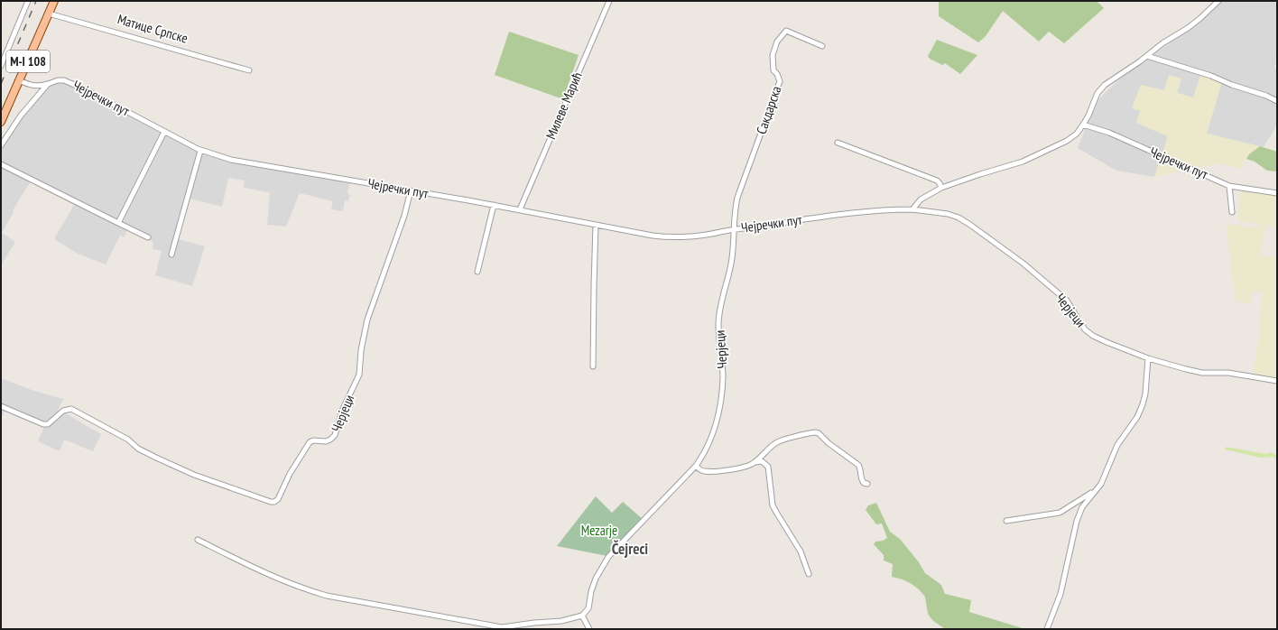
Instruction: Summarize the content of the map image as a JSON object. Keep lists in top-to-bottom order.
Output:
{
  "streets": {
    "main road": ["M-I 108"],
    "street": [
      "Матице Српске",
      "Чејречки пут",
      "Милеве Мaрић",
      "Сакдарска",
      "Черјеци"
    ]
  },
  "crossings": [
    ["Матице Српске", "M-I 108"],
    ["M-I 108", "Чејречки пут"],
    ["Чејречки пут", "Милеве Мaрић"],
    ["Чејречки пут", "Сакдарска"],
    ["Чејречки пут", "Черјеци"],
    ["Сакдарска", "Черјеци"]
  ],
  "districts": ["Čejreci"],
  "parks": ["Mezarje"]
}
